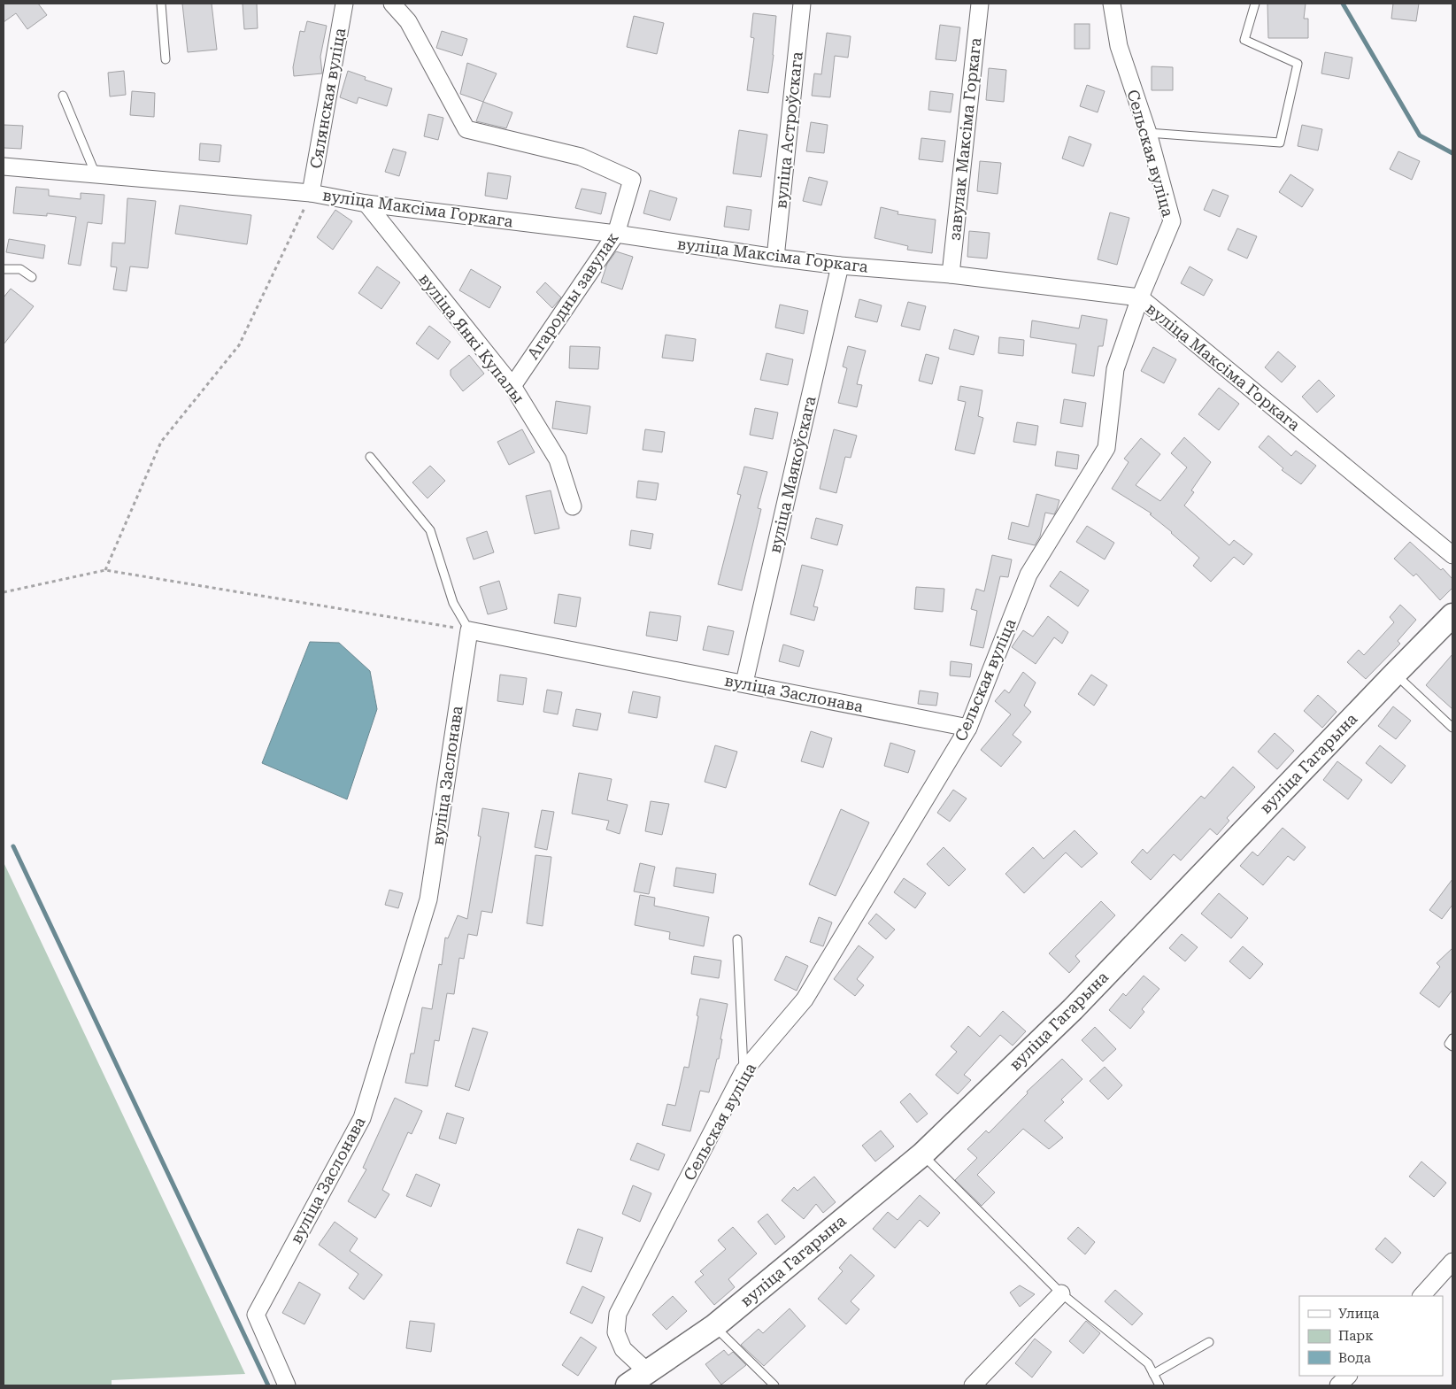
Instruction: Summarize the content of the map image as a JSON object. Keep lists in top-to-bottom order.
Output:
{
  "streets": {
    "street": [
      "Сялянская вуліца",
      "вуліца Астроўскага",
      "завулак Максіма Горкага",
      "Сельская вуліца",
      "вуліца Максіма Горкага",
      "Агародны завулак",
      "вуліца Янкі Купалы",
      "вуліца Маякоўскага",
      "вуліца Заслонава",
      "вуліца Гагарына"
    ]
  },
  "crossings": [
    ["Сялянская вуліца", "вуліца Максіма Горкага"],
    ["вуліца Астроўскага", "вуліца Максіма Горкага"],
    ["завулак Максіма Горкага", "вуліца Максіма Горкага"],
    ["Сельская вуліца", "вуліца Максіма Горкага"],
    ["Сельская вуліца", "вуліца Заслонава"],
    ["Сельская вуліца", "вуліца Гагарына"],
    ["вуліца Максіма Горкага", "Агародны завулак"],
    ["вуліца Максіма Горкага", "вуліца Янкі Купалы"],
    ["вуліца Максіма Горкага", "вуліца Маякоўскага"],
    ["Агародны завулак", "вуліца Янкі Купалы"],
    ["вуліца Маякоўскага", "вуліца Заслонава"]
  ],
  "legend": ["Улица", "Парк", "Вода"]
}
